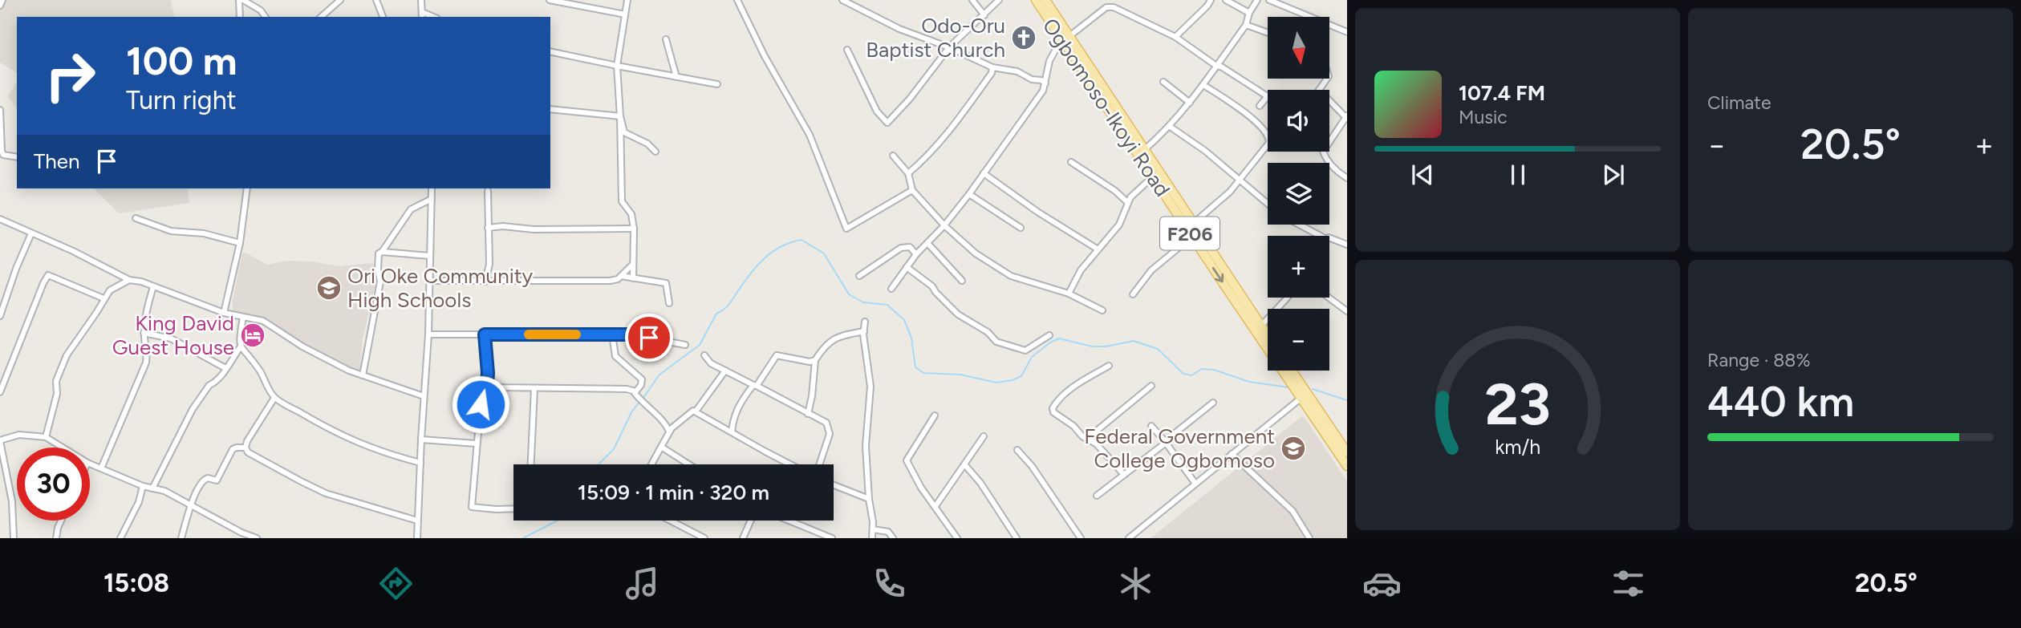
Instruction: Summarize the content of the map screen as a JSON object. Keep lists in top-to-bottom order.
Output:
{
  "streets": {
    "main road": ["Ogbomoso-Ikoyi Road", "F206"]
  },
  "places": {
    "church": ["Odo-Oru Baptist Church"],
    "school or university": ["Ori Oke Community High Schools", "Federal Government College Ogbomoso"],
    "hotel": ["King David Guest House"]
  },
  "north": "bottom",
  "page": {
    "tile": [
      "Climate",
      ["Range · 88%", "440 km"]
    ],
    "map_buttons": ["+", "−"],
    "turn": ["100 m", "Turn right"],
    "song": ["107.4 FM", "Music"],
    "heat": ["−", "20.5°", "+"],
    "then": "Then",
    "limit": "30",
    "trip": "15:09 · 1 min · 320 m",
    "tabs": ["15:08", "20.5°"],
    "gauge": ["23", "km/h"]
  }
}
